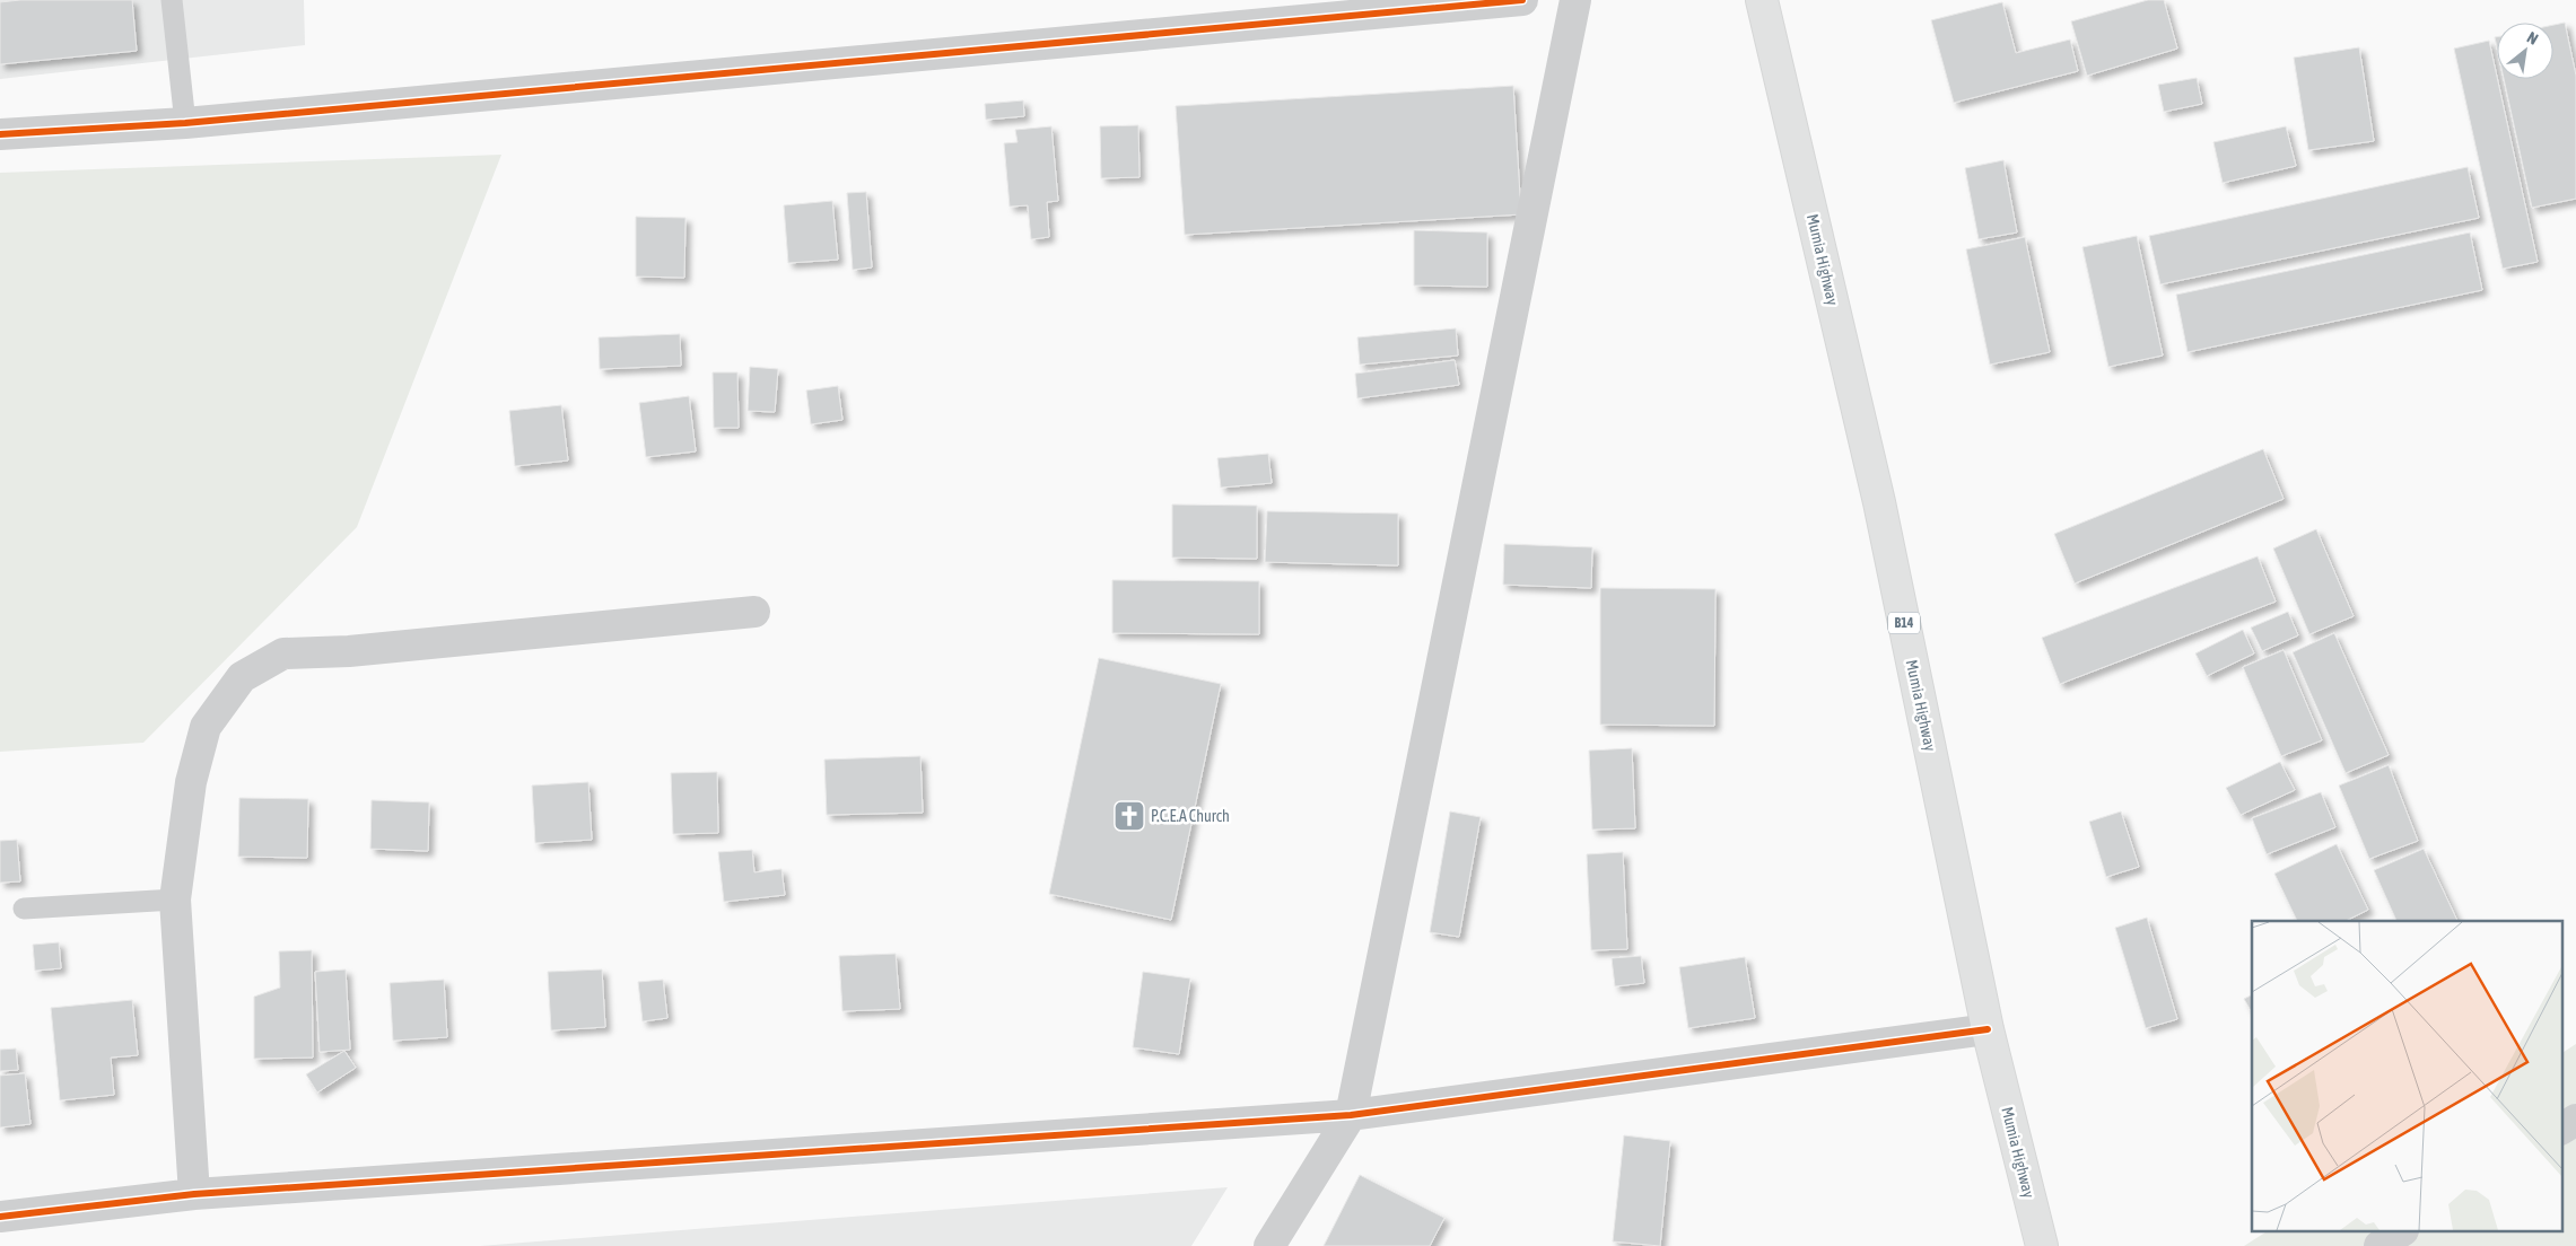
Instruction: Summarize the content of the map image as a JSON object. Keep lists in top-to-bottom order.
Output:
{
  "streets": {
    "highway": ["Mumia Highway", "B14"]
  },
  "places": {
    "church": ["P.C.E.A Church"]
  },
  "north": "top right"
}
